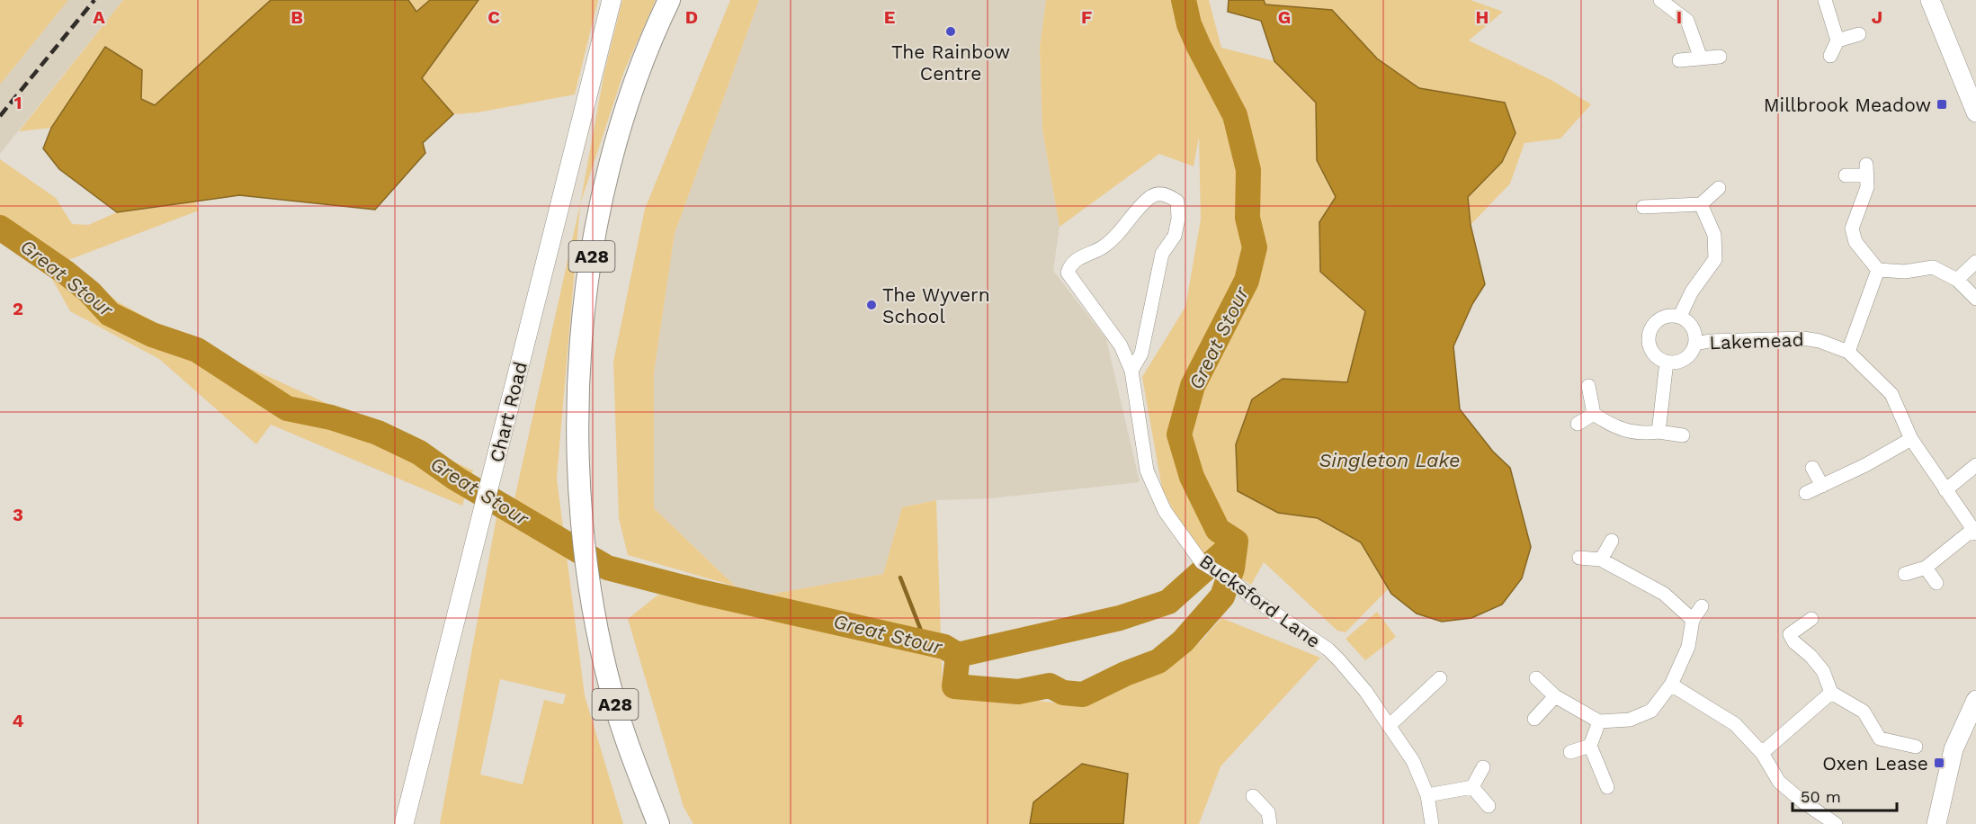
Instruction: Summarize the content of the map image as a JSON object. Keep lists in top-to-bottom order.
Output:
{
  "streets": {
    "main road": ["A28"],
    "street": ["Lakemead", "Chart Road", "Bucksford Lane"]
  },
  "water": ["Great Stour", "Singleton Lake"],
  "places": {
    "other": ["The Rainbow Centre", "The Wyvern School"],
    "transit": ["Millbrook Meadow", "Oxen Lease"]
  },
  "scale_bar": "50 m",
  "grid": {
    "columns": [
      "A",
      "B",
      "C",
      "D",
      "E",
      "F",
      "G",
      "H",
      "I",
      "J"
    ],
    "rows": [
      "1",
      "2",
      "3",
      "4"
    ]
  }
}
